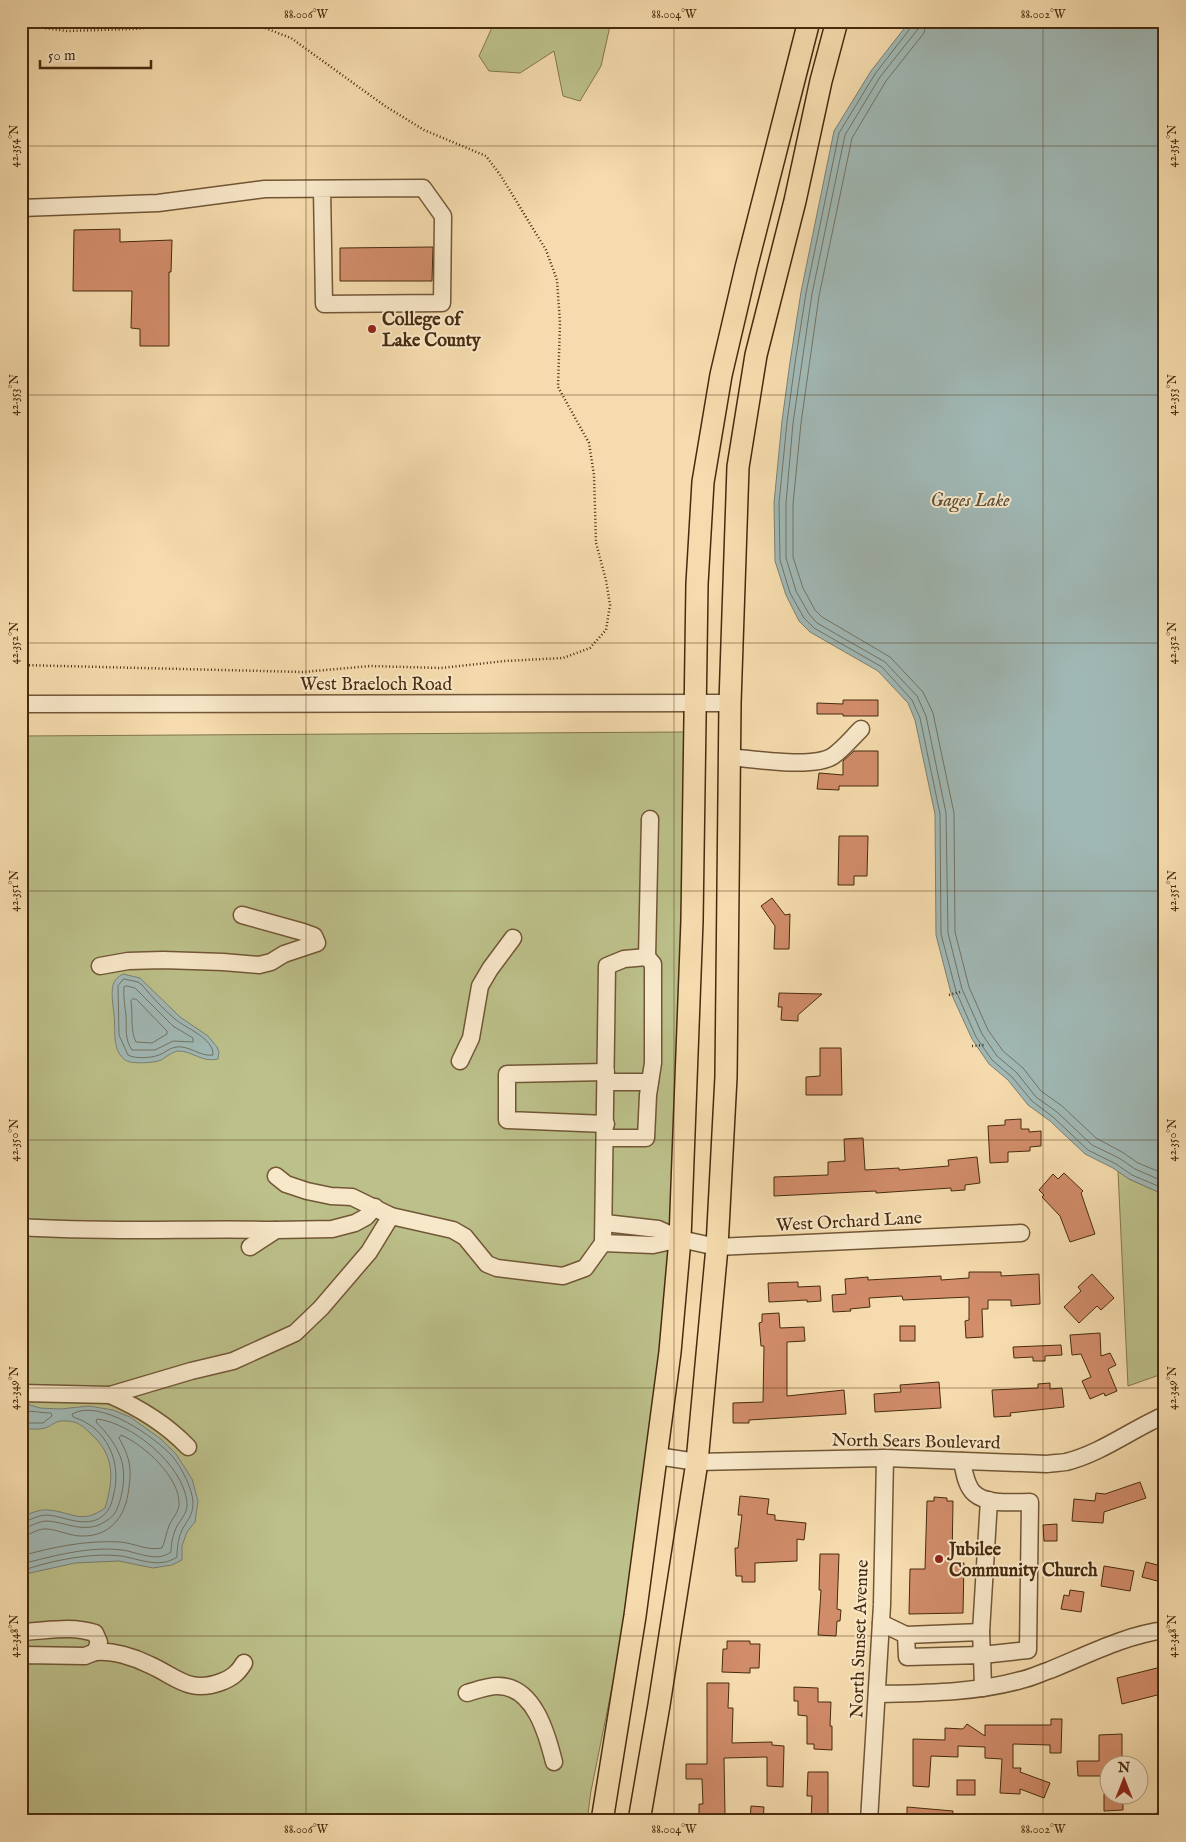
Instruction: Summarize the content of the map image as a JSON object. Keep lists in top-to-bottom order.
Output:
{
  "streets": {
    "street": [
      "West Braeloch Road",
      "West Orchard Lane",
      "North Sears Boulevard",
      "North Sunset Avenue"
    ]
  },
  "crossings": [
    ["North Sears Boulevard", "North Sunset Avenue"]
  ],
  "water": ["Gages Lake"],
  "places": ["College of Lake County", "Jubilee Community Church"],
  "scale_bar": "50 m",
  "north": "top",
  "coordinates": [
    "88.006°W",
    "88.004°W",
    "88.002°W",
    "42.354°N",
    "42.353°N",
    "42.352°N",
    "42.351°N",
    "42.350°N",
    "42.349°N",
    "42.348°N"
  ]
}
